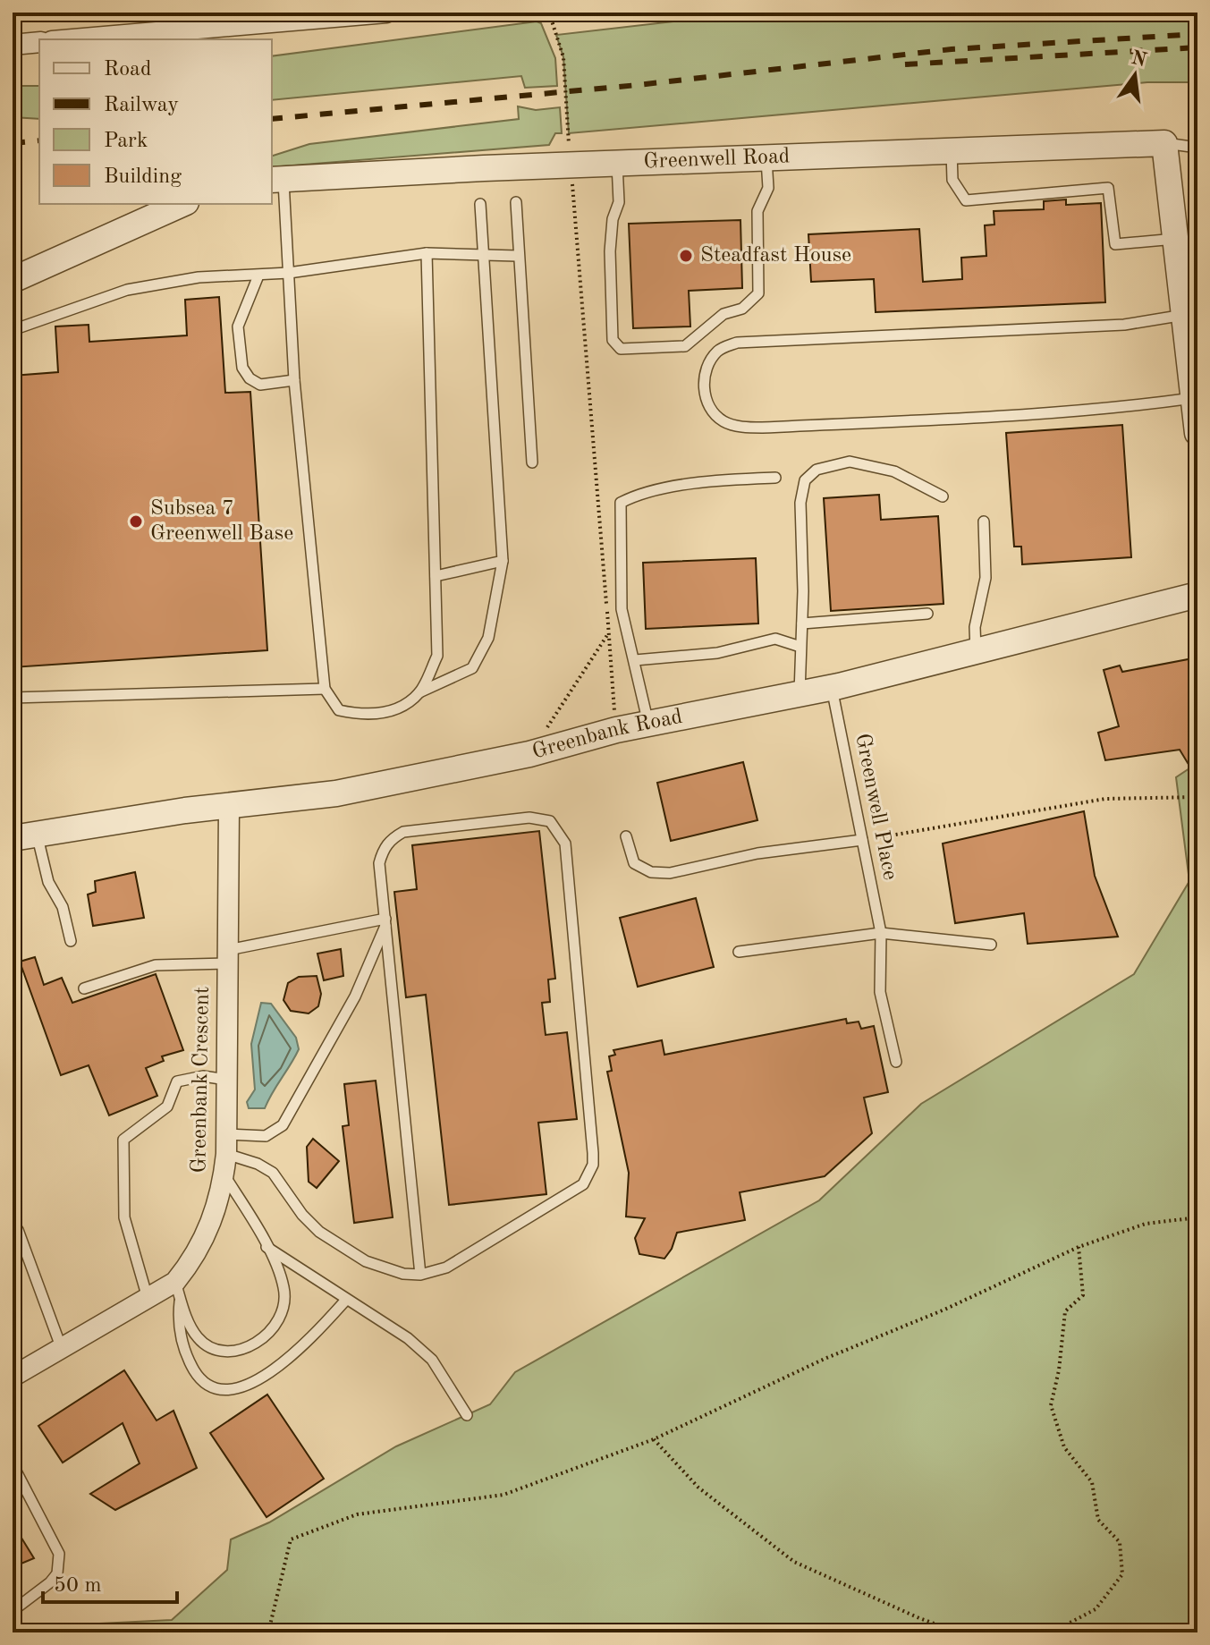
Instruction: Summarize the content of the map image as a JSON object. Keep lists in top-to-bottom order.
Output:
{
  "streets": {
    "street": ["Greenwell Road", "Greenbank Road", "Greenbank Crescent"],
    "lane": ["Greenwell Place"]
  },
  "crossings": [
    ["Greenbank Road", "Greenwell Place"],
    ["Greenbank Road", "Greenbank Crescent"]
  ],
  "places": ["Steadfast House", "Subsea 7 Greenwell Base"],
  "legend": [
    "Road",
    "Railway",
    "Park",
    "Building"
  ],
  "scale_bar": "50 m",
  "north": "top"
}
